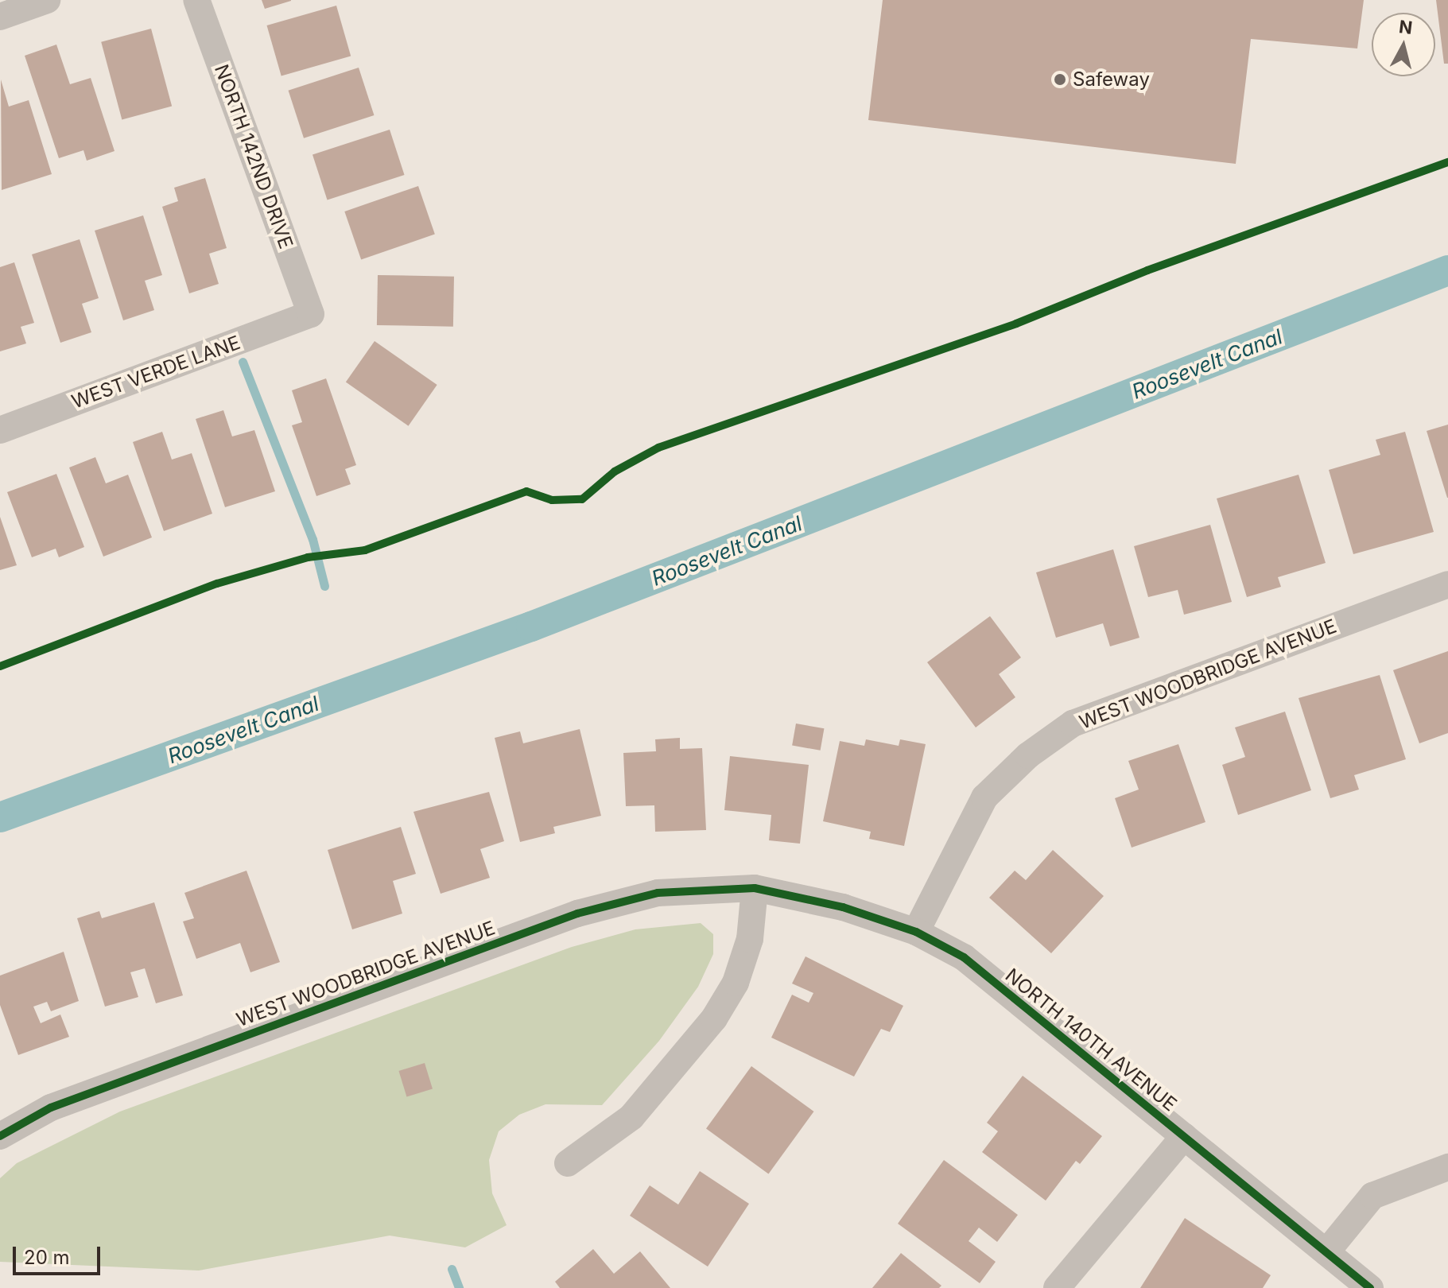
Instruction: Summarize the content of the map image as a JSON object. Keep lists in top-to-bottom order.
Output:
{
  "streets": {
    "street": [
      "NORTH 142ND DRIVE",
      "WEST VERDE LANE",
      "WEST WOODBRIDGE AVENUE",
      "NORTH 140TH AVENUE"
    ]
  },
  "crossings": [
    ["NORTH 142ND DRIVE", "WEST VERDE LANE"],
    ["WEST WOODBRIDGE AVENUE", "NORTH 140TH AVENUE"]
  ],
  "water": ["Roosevelt Canal"],
  "places": ["Safeway"],
  "scale_bar": "20 m",
  "north": "top"
}
